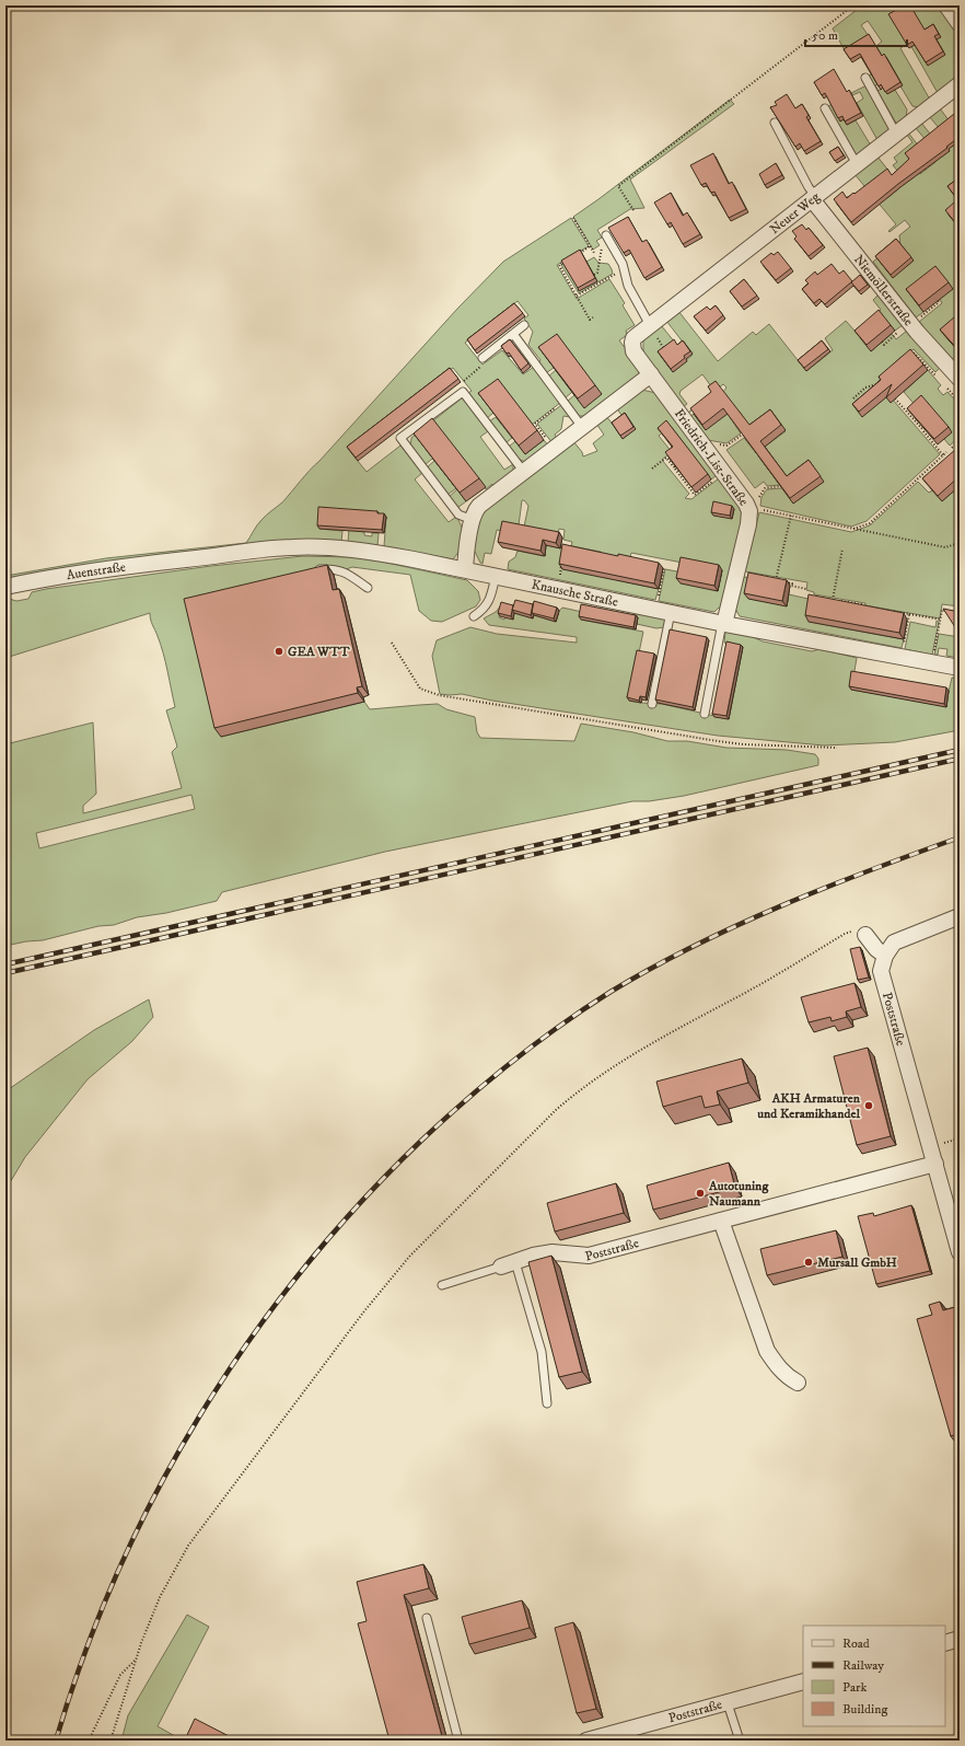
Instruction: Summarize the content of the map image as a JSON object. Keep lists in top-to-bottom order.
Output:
{
  "streets": {
    "street": [
      "Neuer Weg",
      "Niemöllerstraße",
      "Friedrich-List-Straße",
      "Auenstraße",
      "Knausche Straße",
      "Poststraße"
    ]
  },
  "crossings": [
    ["Neuer Weg", "Niemöllerstraße"],
    ["Neuer Weg", "Friedrich-List-Straße"],
    ["Friedrich-List-Straße", "Knausche Straße"],
    ["Auenstraße", "Knausche Straße"]
  ],
  "places": [
    "GEA WTT",
    "AKH Armaturen und Keramikhandel",
    "Autotuning Naumann",
    "Mursall GmbH"
  ],
  "legend": [
    "Road",
    "Railway",
    "Park",
    "Building"
  ],
  "scale_bar": "50 m"
}
